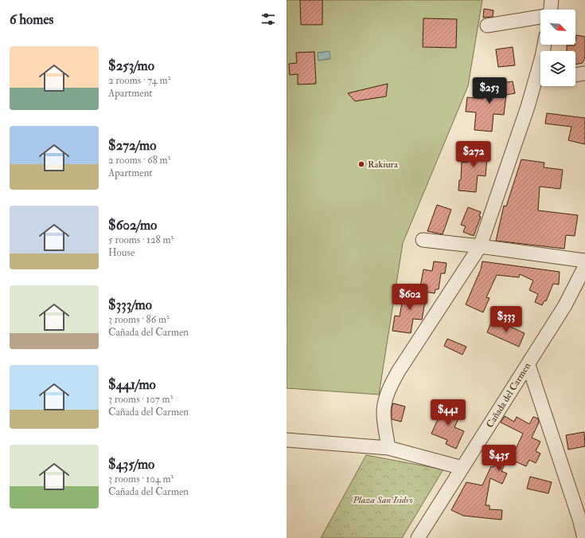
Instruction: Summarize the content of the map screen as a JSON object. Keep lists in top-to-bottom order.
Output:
{
  "streets": {
    "street": ["Cañada del Carmen"]
  },
  "parks": ["Plaza San Isidro"],
  "places": ["Rakiura"],
  "north": "bottom right",
  "page": {
    "heading": "6 homes",
    "list": [
      {
        "name": "$253/mo",
        "note": "2 rooms · 74 m² · Apartment"
      },
      {
        "name": "$272/mo",
        "note": "2 rooms · 68 m² · Apartment"
      },
      {
        "name": "$602/mo",
        "note": "5 rooms · 128 m² · House"
      },
      {
        "name": "$333/mo",
        "note": "3 rooms · 86 m² · Cañada del Carmen"
      },
      {
        "name": "$441/mo",
        "note": "3 rooms · 107 m² · Cañada del Carmen"
      },
      {
        "name": "$435/mo",
        "note": "3 rooms · 104 m² · Cañada del Carmen"
      }
    ],
    "price": [
      "$253",
      "$272",
      "$602",
      "$333",
      "$441",
      "$435"
    ]
  }
}
